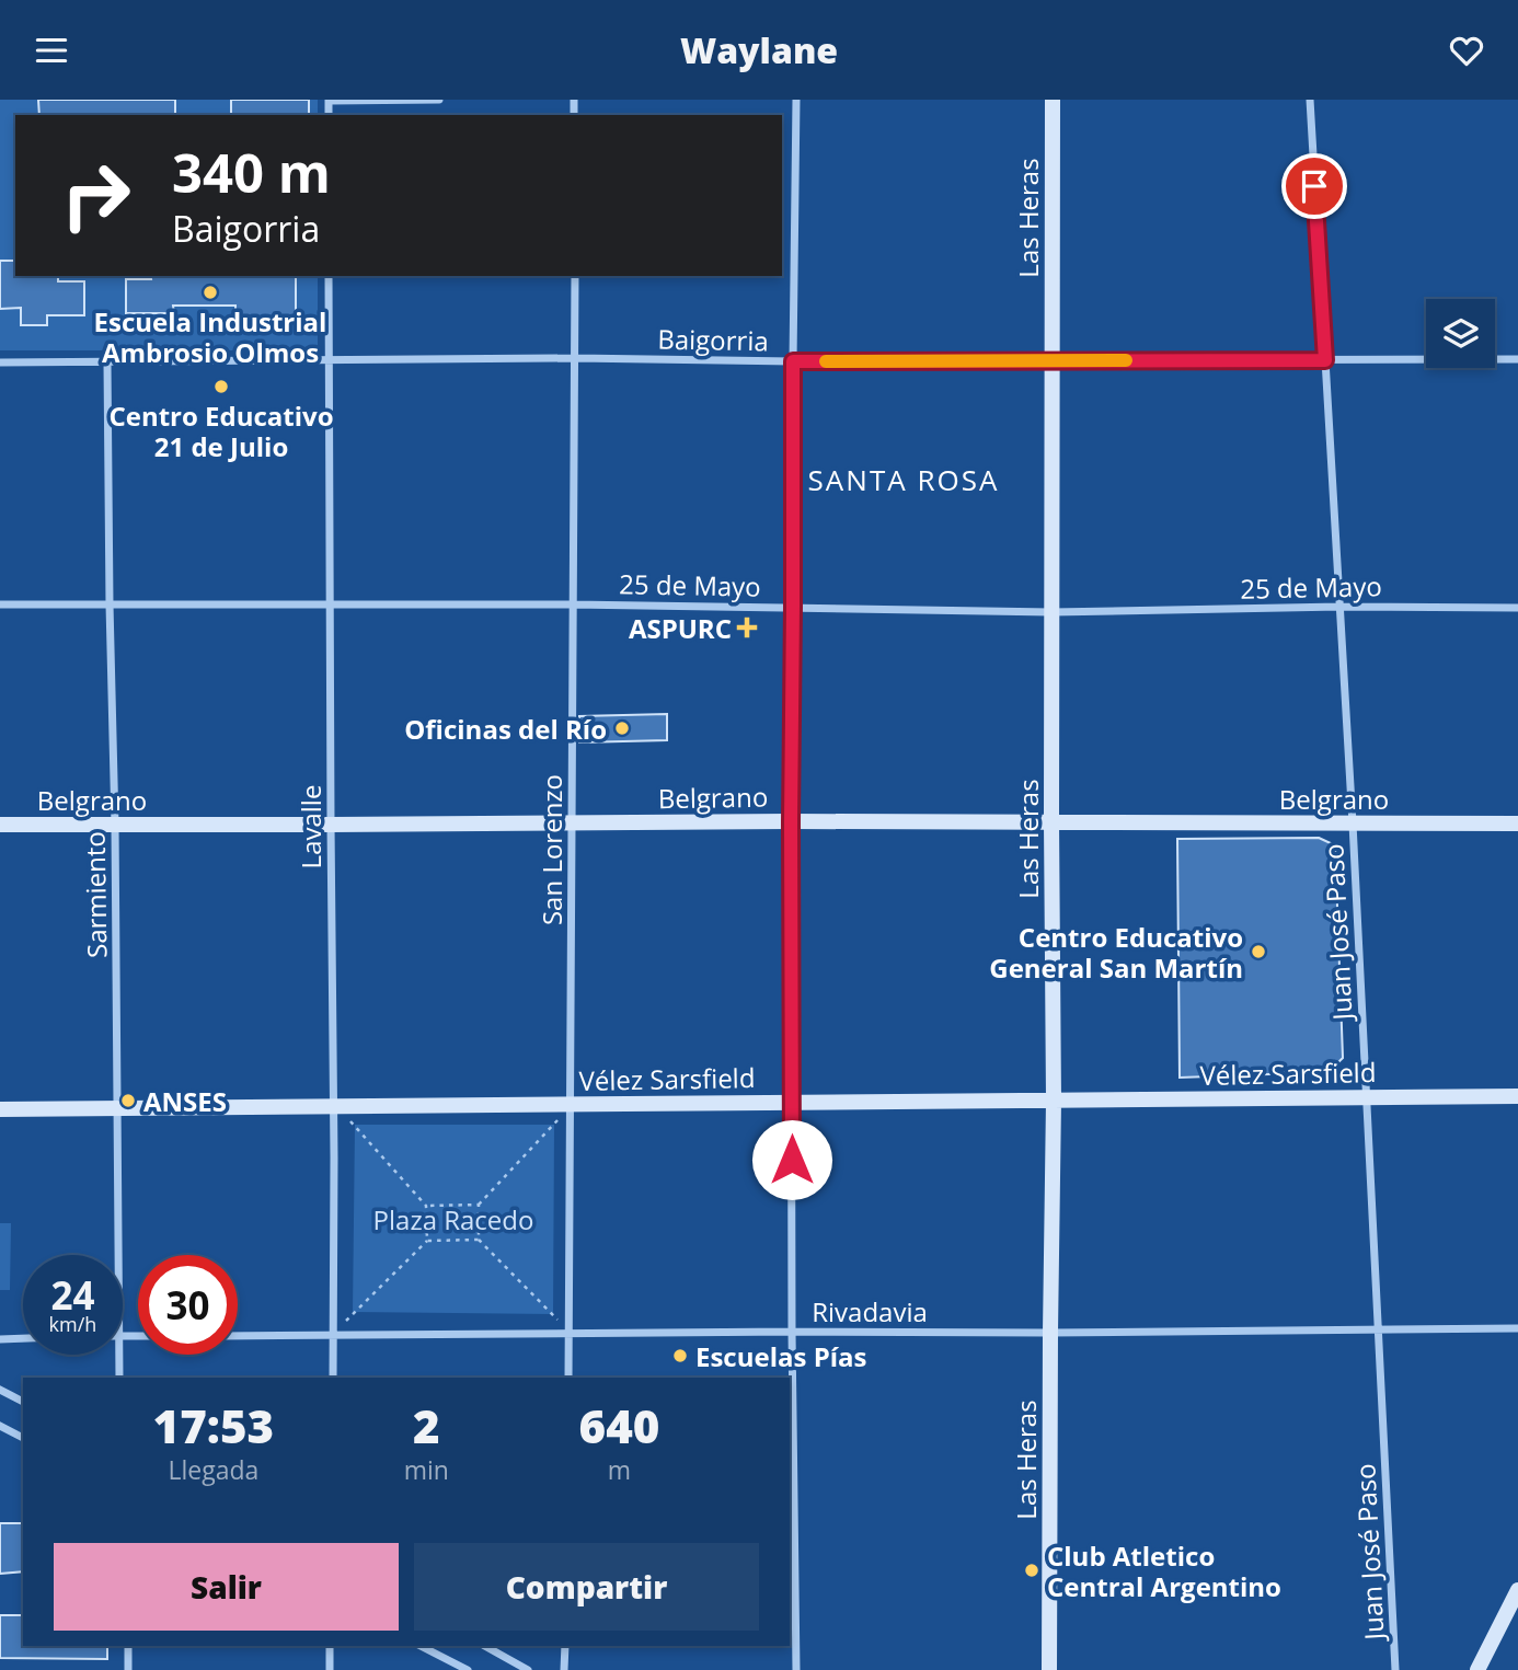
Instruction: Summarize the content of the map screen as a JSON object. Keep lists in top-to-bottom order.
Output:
{
  "streets": {
    "main road": ["Las Heras", "Belgrano", "Vélez Sarsfield"],
    "street": [
      "Baigorria",
      "25 de Mayo",
      "Lavalle",
      "San Lorenzo",
      "Sarmiento",
      "Juan José Paso",
      "Rivadavia"
    ]
  },
  "crossings": [
    ["Las Heras", "Baigorria"],
    ["Las Heras", "25 de Mayo"],
    ["Las Heras", "Belgrano"],
    ["Las Heras", "Vélez Sarsfield"],
    ["Las Heras", "Rivadavia"],
    ["Baigorria", "Lavalle"],
    ["Baigorria", "San Lorenzo"],
    ["Baigorria", "Sarmiento"],
    ["Baigorria", "Juan José Paso"],
    ["25 de Mayo", "Lavalle"],
    ["25 de Mayo", "San Lorenzo"],
    ["25 de Mayo", "Sarmiento"],
    ["25 de Mayo", "Juan José Paso"],
    ["Belgrano", "Lavalle"],
    ["Belgrano", "San Lorenzo"],
    ["Belgrano", "Sarmiento"],
    ["Belgrano", "Juan José Paso"],
    ["Lavalle", "Vélez Sarsfield"],
    ["Lavalle", "Rivadavia"],
    ["San Lorenzo", "Vélez Sarsfield"],
    ["San Lorenzo", "Rivadavia"],
    ["Sarmiento", "Vélez Sarsfield"],
    ["Juan José Paso", "Vélez Sarsfield"],
    ["Juan José Paso", "Rivadavia"]
  ],
  "districts": ["SANTA ROSA"],
  "parks": ["Plaza Racedo"],
  "places": {
    "other": [
      "Escuela Industrial Ambrosio Olmos",
      "Centro Educativo 21 de Julio",
      "Oficinas del Río",
      "Centro Educativo General San Martín",
      "ANSES",
      "Escuelas Pías",
      "Club Atletico Central Argentino"
    ],
    "health": ["ASPURC"]
  },
  "page": {
    "header": "Waylane",
    "turn": ["340 m", "Baigorria"],
    "speed": "24 km/h",
    "limit": "30",
    "eta": [
      "17:53",
      "Llegada",
      "2",
      "min",
      "640",
      "m"
    ],
    "buttons": ["Salir", "Compartir"]
  }
}
